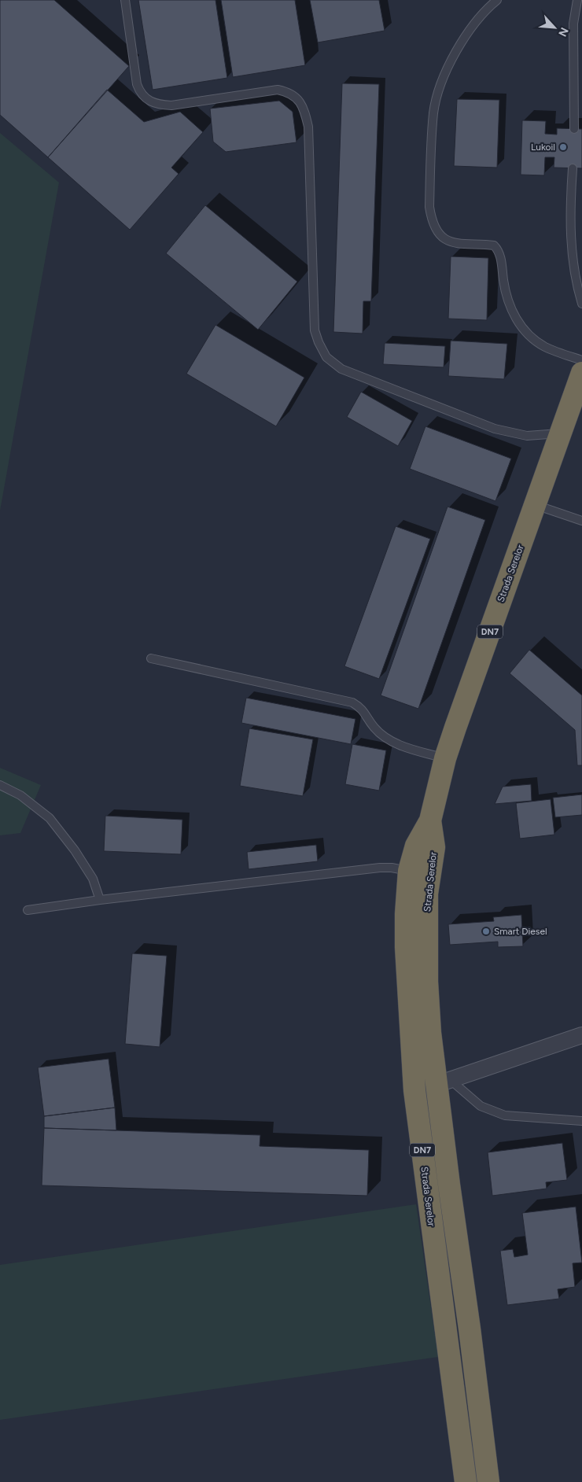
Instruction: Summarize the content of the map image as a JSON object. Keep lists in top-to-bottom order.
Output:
{
  "streets": {
    "highway": ["Strada Serelor", "DN7"]
  },
  "places": ["Lukoil", "Smart Diesel"],
  "north": "bottom right"
}
